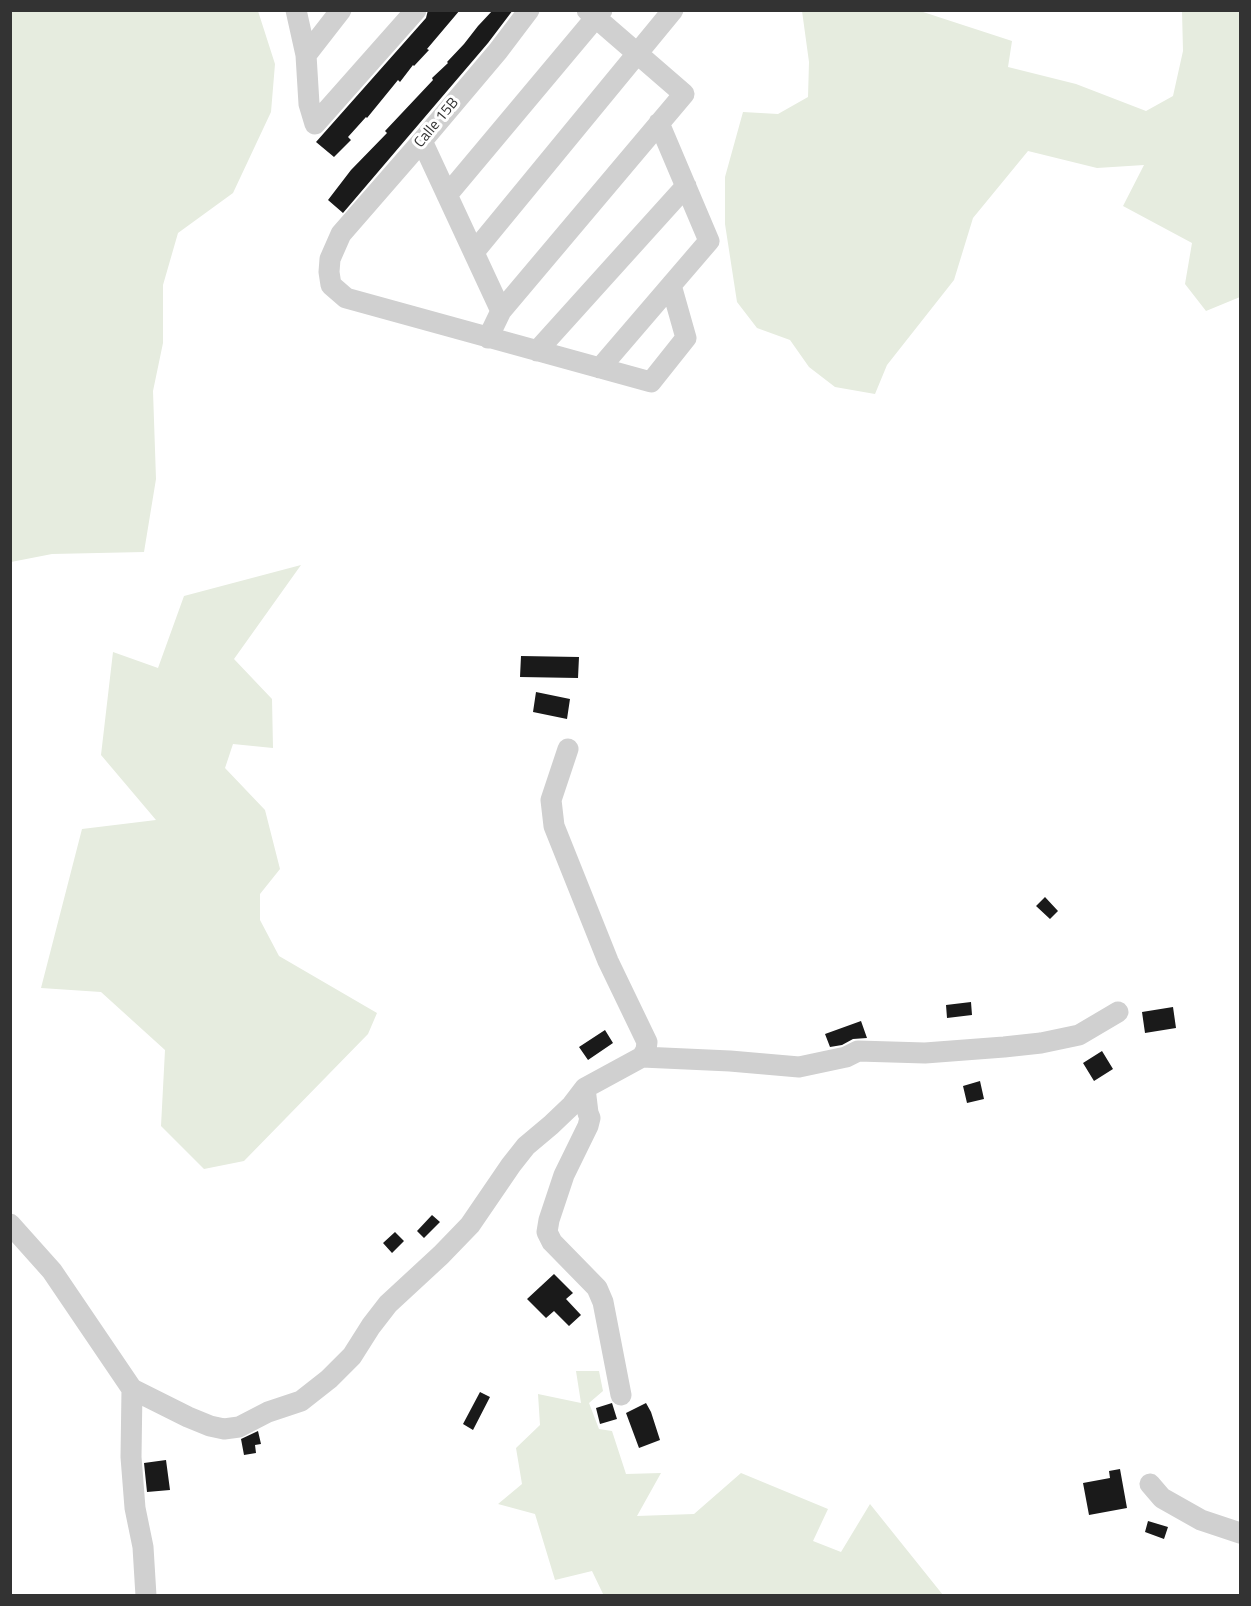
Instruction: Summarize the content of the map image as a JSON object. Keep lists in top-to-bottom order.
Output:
{
  "streets": {
    "street": ["Calle 15B"]
  }
}
